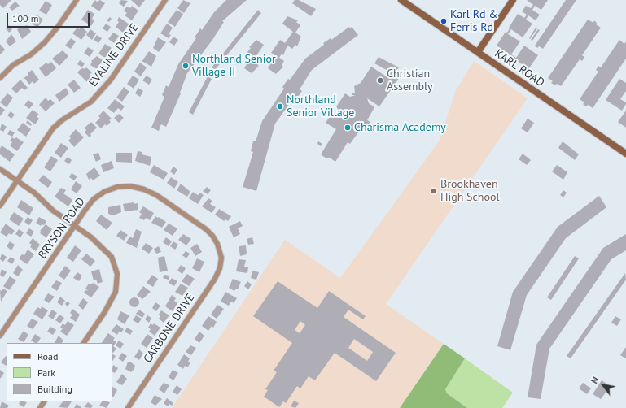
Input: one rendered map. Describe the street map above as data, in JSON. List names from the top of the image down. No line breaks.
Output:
{"streets":{"main road":["KARL ROAD"],"street":["EVALINE DRIVE","BRYSON ROAD","CARBONE DRIVE"]},"crossings":[["BRYSON ROAD","CARBONE DRIVE"]],"places":["Karl Rd & Ferris Rd","Northland Senior Village II","Christian Assembly","Northland Senior Village","Charisma Academy","Brookhaven High School"],"legend":["Road","Park","Building"],"scale_bar":"100 m","north":"top left"}
